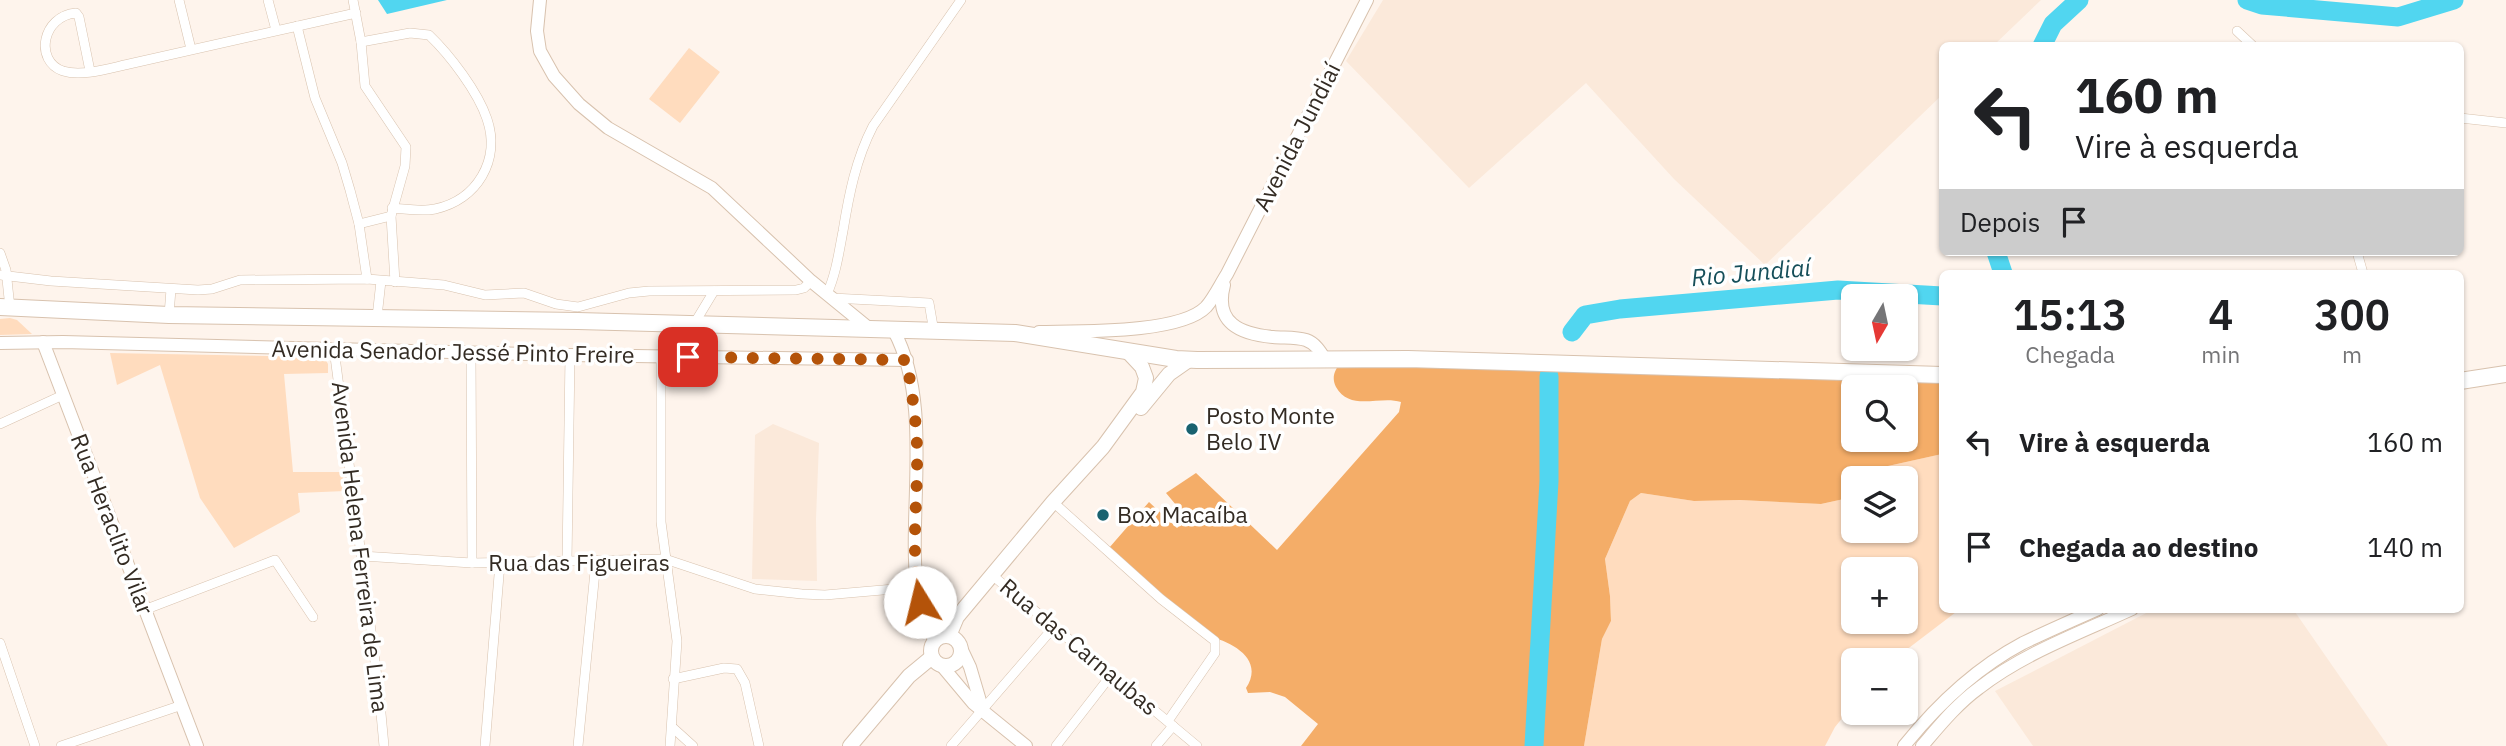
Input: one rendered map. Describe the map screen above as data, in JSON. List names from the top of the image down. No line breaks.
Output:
{"streets":{"street":["Avenida Jundiaí","Avenida Senador Jessé Pinto Freire","Rua Heraclito Vilar","Avenida Helena Ferreira de Lima","Rua das Figueiras","Rua das Carnaubas"]},"crossings":[["Avenida Senador Jessé Pinto Freire","Rua Heraclito Vilar"],["Avenida Senador Jessé Pinto Freire","Avenida Helena Ferreira de Lima"],["Avenida Helena Ferreira de Lima","Rua das Figueiras"]],"water":["Rio Jundiaí"],"places":["Posto Monte Belo IV","Box Macaíba"],"north":"bottom","page":{"turn":["160 m","Vire à esquerda"],"then":"Depois","eta":["15:13","Chegada","4","min","300","m"],"map_buttons":["+","−"],"list":[{"name":"Vire à esquerda","value":"160 m"},{"name":"Chegada ao destino","value":"140 m"}]}}
